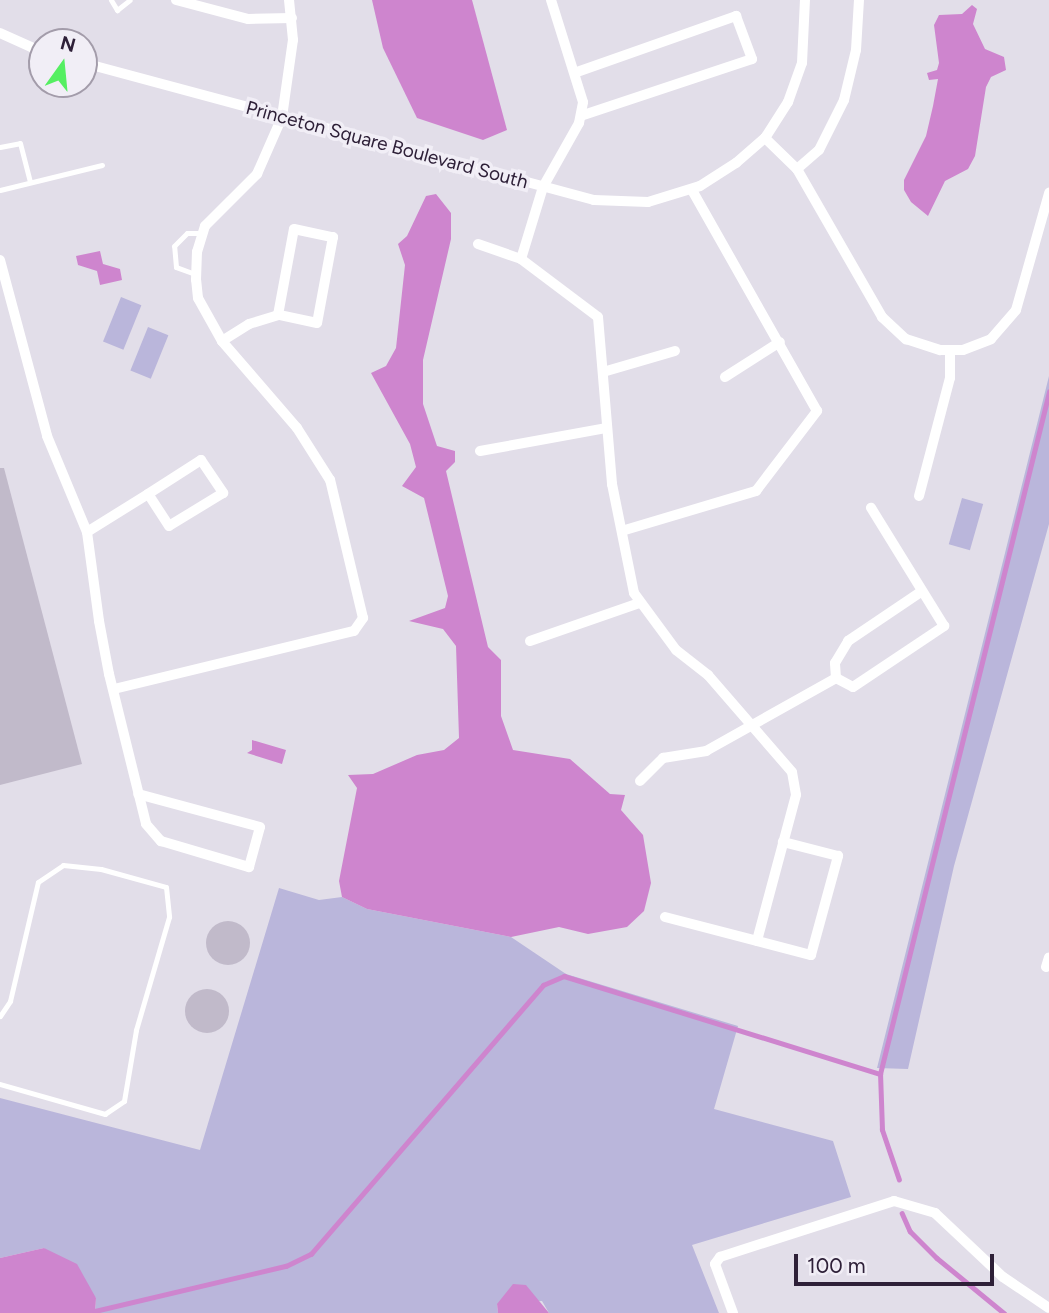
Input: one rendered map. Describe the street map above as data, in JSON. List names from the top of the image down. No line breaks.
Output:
{"streets":{"street":["Princeton Square Boulevard South"]},"scale_bar":"100 m","north":"top"}
